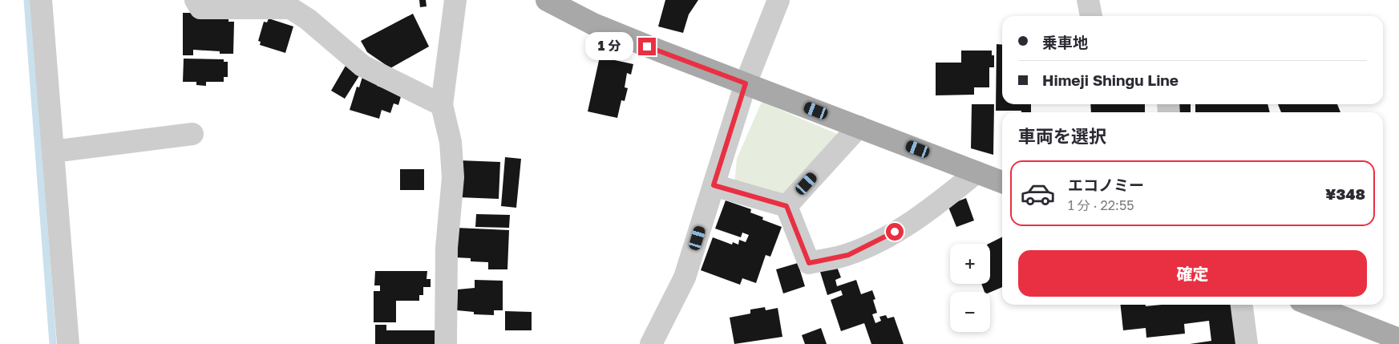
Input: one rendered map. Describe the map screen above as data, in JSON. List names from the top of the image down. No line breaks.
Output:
{"page":{"banner":["乗車地","Himeji Shingu Line"],"bubble":"1 分","heading":"車両を選択","list":[{"name":"エコノミー","note":"1 分 · 22:55","value":"¥348"}],"buttons":"確定","map_buttons":["+","−"]}}
